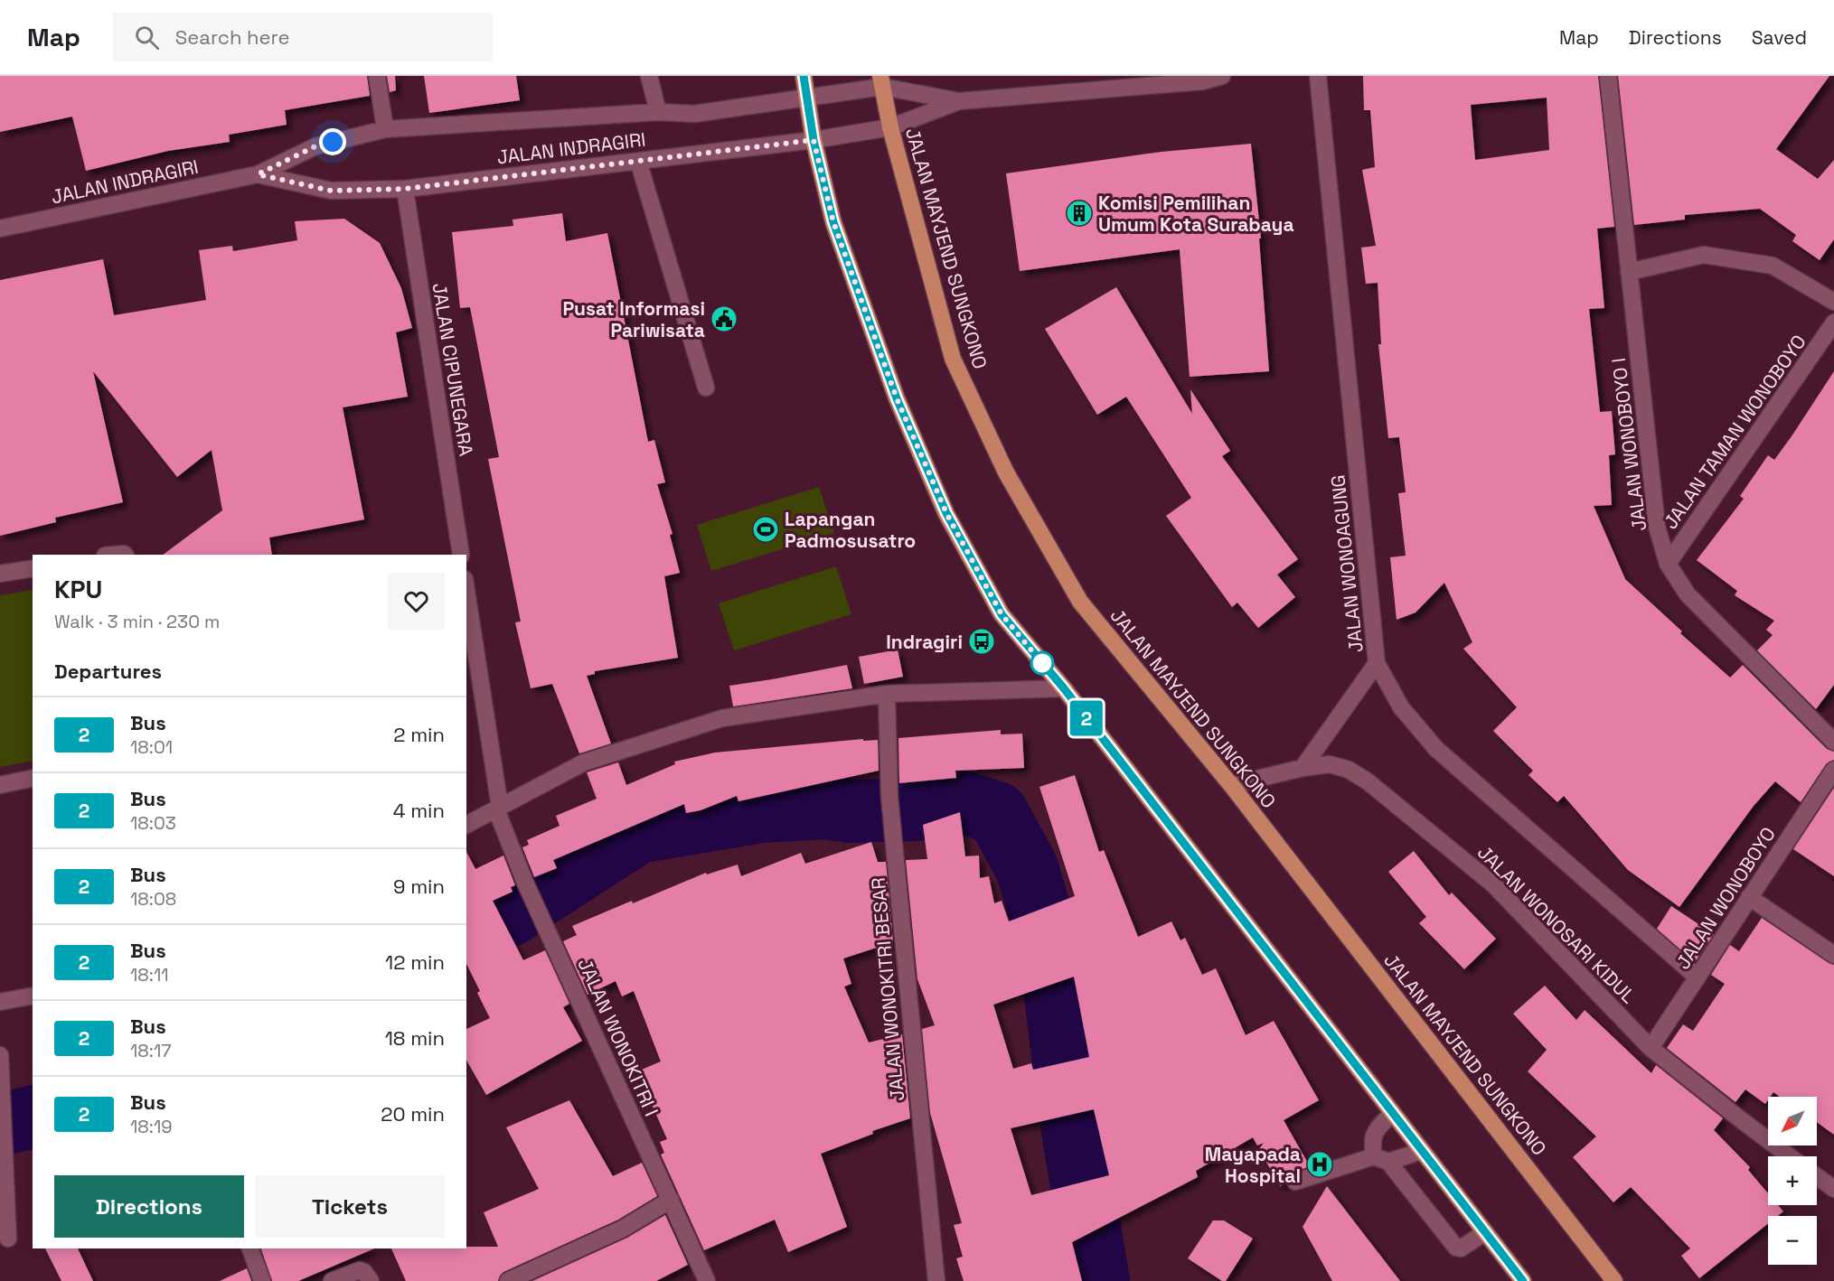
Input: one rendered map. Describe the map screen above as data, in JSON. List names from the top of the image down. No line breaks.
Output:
{"streets":{"main road":["JALAN MAYJEND SUNGKONO"],"street":["JALAN INDRAGIRI","JALAN CIPUNEGARA","JALAN TAMAN WONOBOYO","JALAN WONOBOYO I","JALAN WONOAGUNG","JALAN WONOBOYO","JALAN WONOSARI KIDUL","JALAN WONOKITRI BESAR","JALAN WONOKITRI I"]},"crossings":[["JALAN INDRAGIRI","JALAN MAYJEND SUNGKONO"],["JALAN INDRAGIRI","JALAN CIPUNEGARA"],["JALAN MAYJEND SUNGKONO","JALAN WONOSARI KIDUL"],["JALAN TAMAN WONOBOYO","JALAN WONOBOYO I"],["JALAN WONOAGUNG","JALAN WONOBOYO"],["JALAN WONOBOYO","JALAN WONOSARI KIDUL"]],"places":{"building":["Komisi Pemilihan Umum Kota Surabaya"],"public building":["Pusat Informasi Pariwisata"],"sports":["Lapangan Padmosusatro"],"bus stop":["Indragiri"],"hospital":["Mayapada Hospital"]},"lines":["bus line 2"],"north":"bottom left","page":{"header":"Map","search":"Search here","nav":["Map","Directions","Saved"],"on_map":"2","heading":[["KPU","Walk · 3 min · 230 m"],"Departures"],"list":[{"mark":"2","name":"Bus","note":"18:01","value":"2 min"},{"mark":"2","name":"Bus","note":"18:03","value":"4 min"},{"mark":"2","name":"Bus","note":"18:08","value":"9 min"},{"mark":"2","name":"Bus","note":"18:11","value":"12 min"},{"mark":"2","name":"Bus","note":"18:17","value":"18 min"},{"mark":"2","name":"Bus","note":"18:19","value":"20 min"}],"map_buttons":["+","−"],"buttons":["Directions","Tickets"]}}
